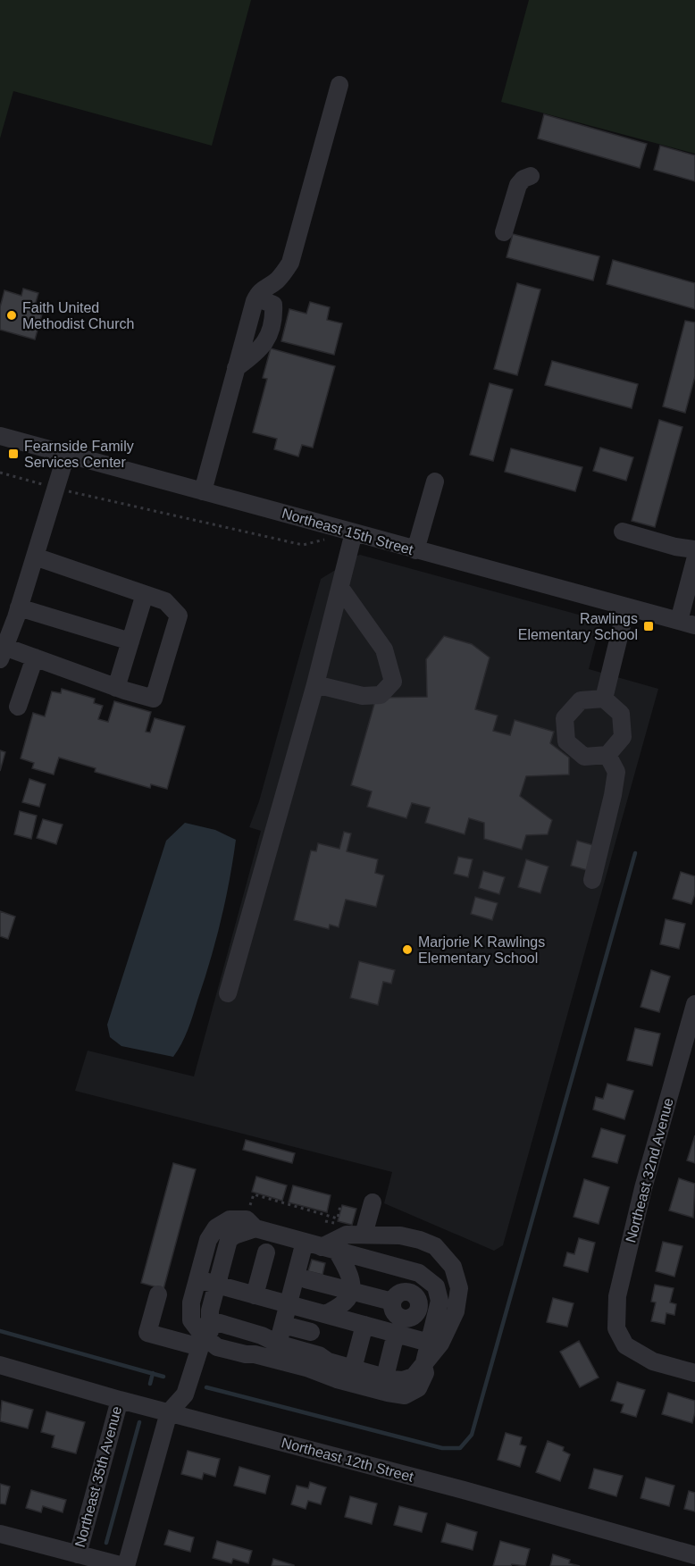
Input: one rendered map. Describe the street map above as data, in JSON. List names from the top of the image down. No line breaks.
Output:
{"streets":{"street":["Northeast 15th Street","Northeast 32nd Avenue","Northeast 12th Street","Northeast 35th Avenue"]},"crossings":[["Northeast 12th Street","Northeast 35th Avenue"]],"places":{"other":["Faith United Methodist Church","Marjorie K Rawlings Elementary School"],"transit":["Fearnside Family Services Center","Rawlings Elementary School"]}}
